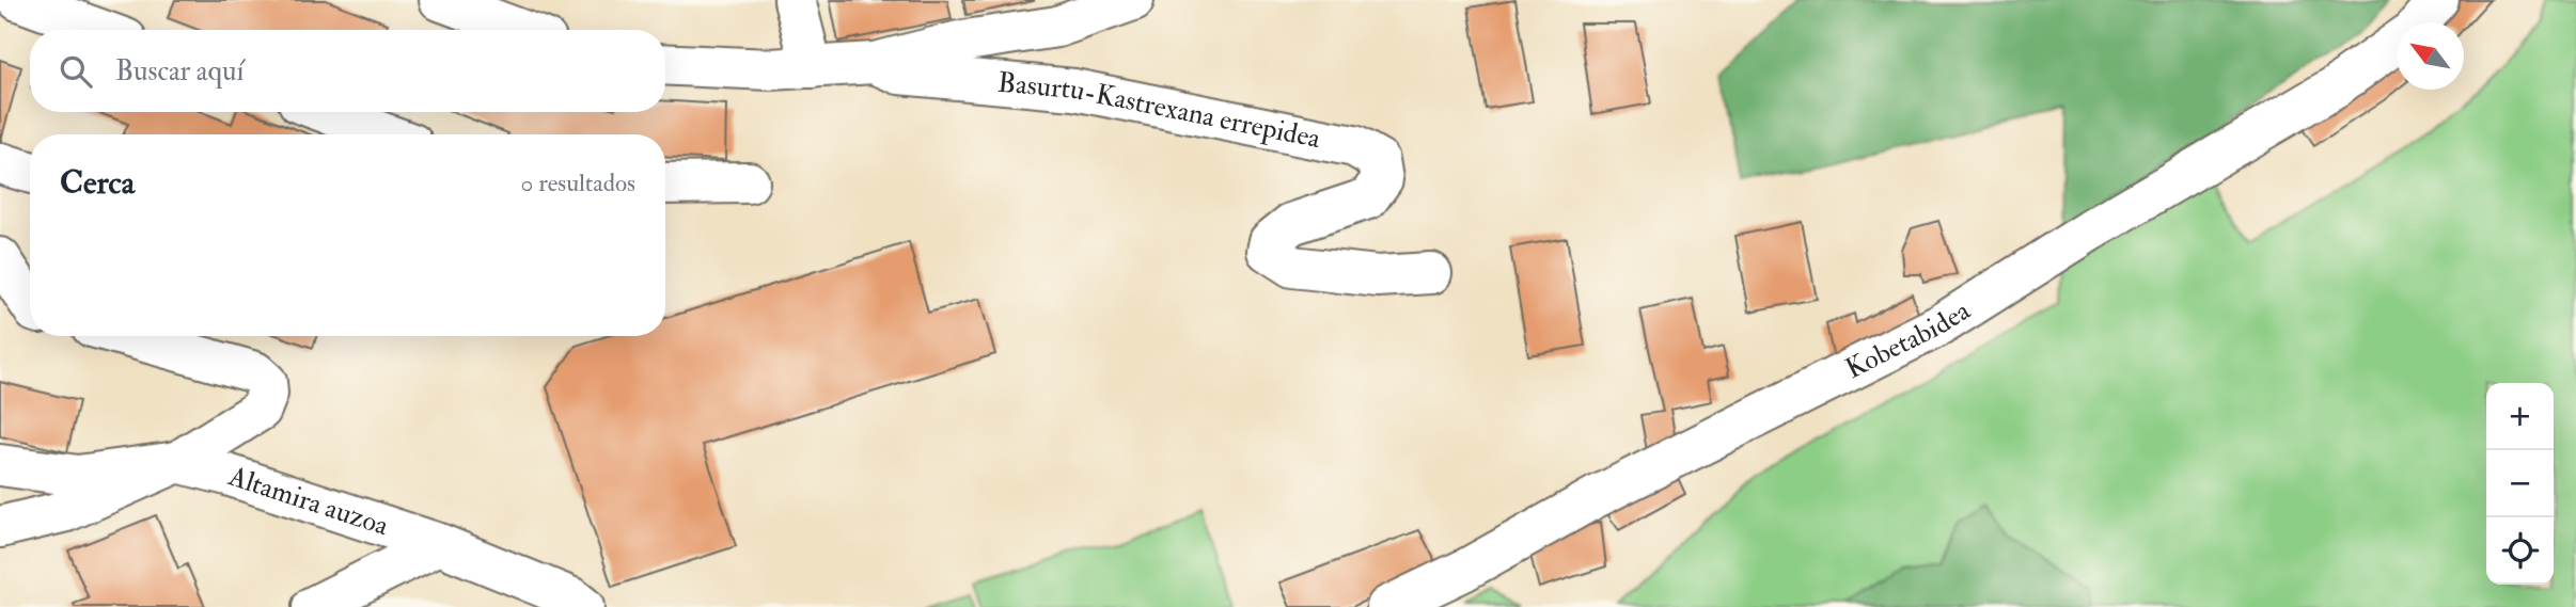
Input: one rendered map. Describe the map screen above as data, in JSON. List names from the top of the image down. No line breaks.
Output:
{"streets":{"street":["Basurtu-Kastrexana errepidea","Kobetabidea","Altamira auzoa"]},"north":"top left","page":{"search":"Buscar aquí","heading":["Cerca","0 resultados"],"map_buttons":["+","−"]}}
